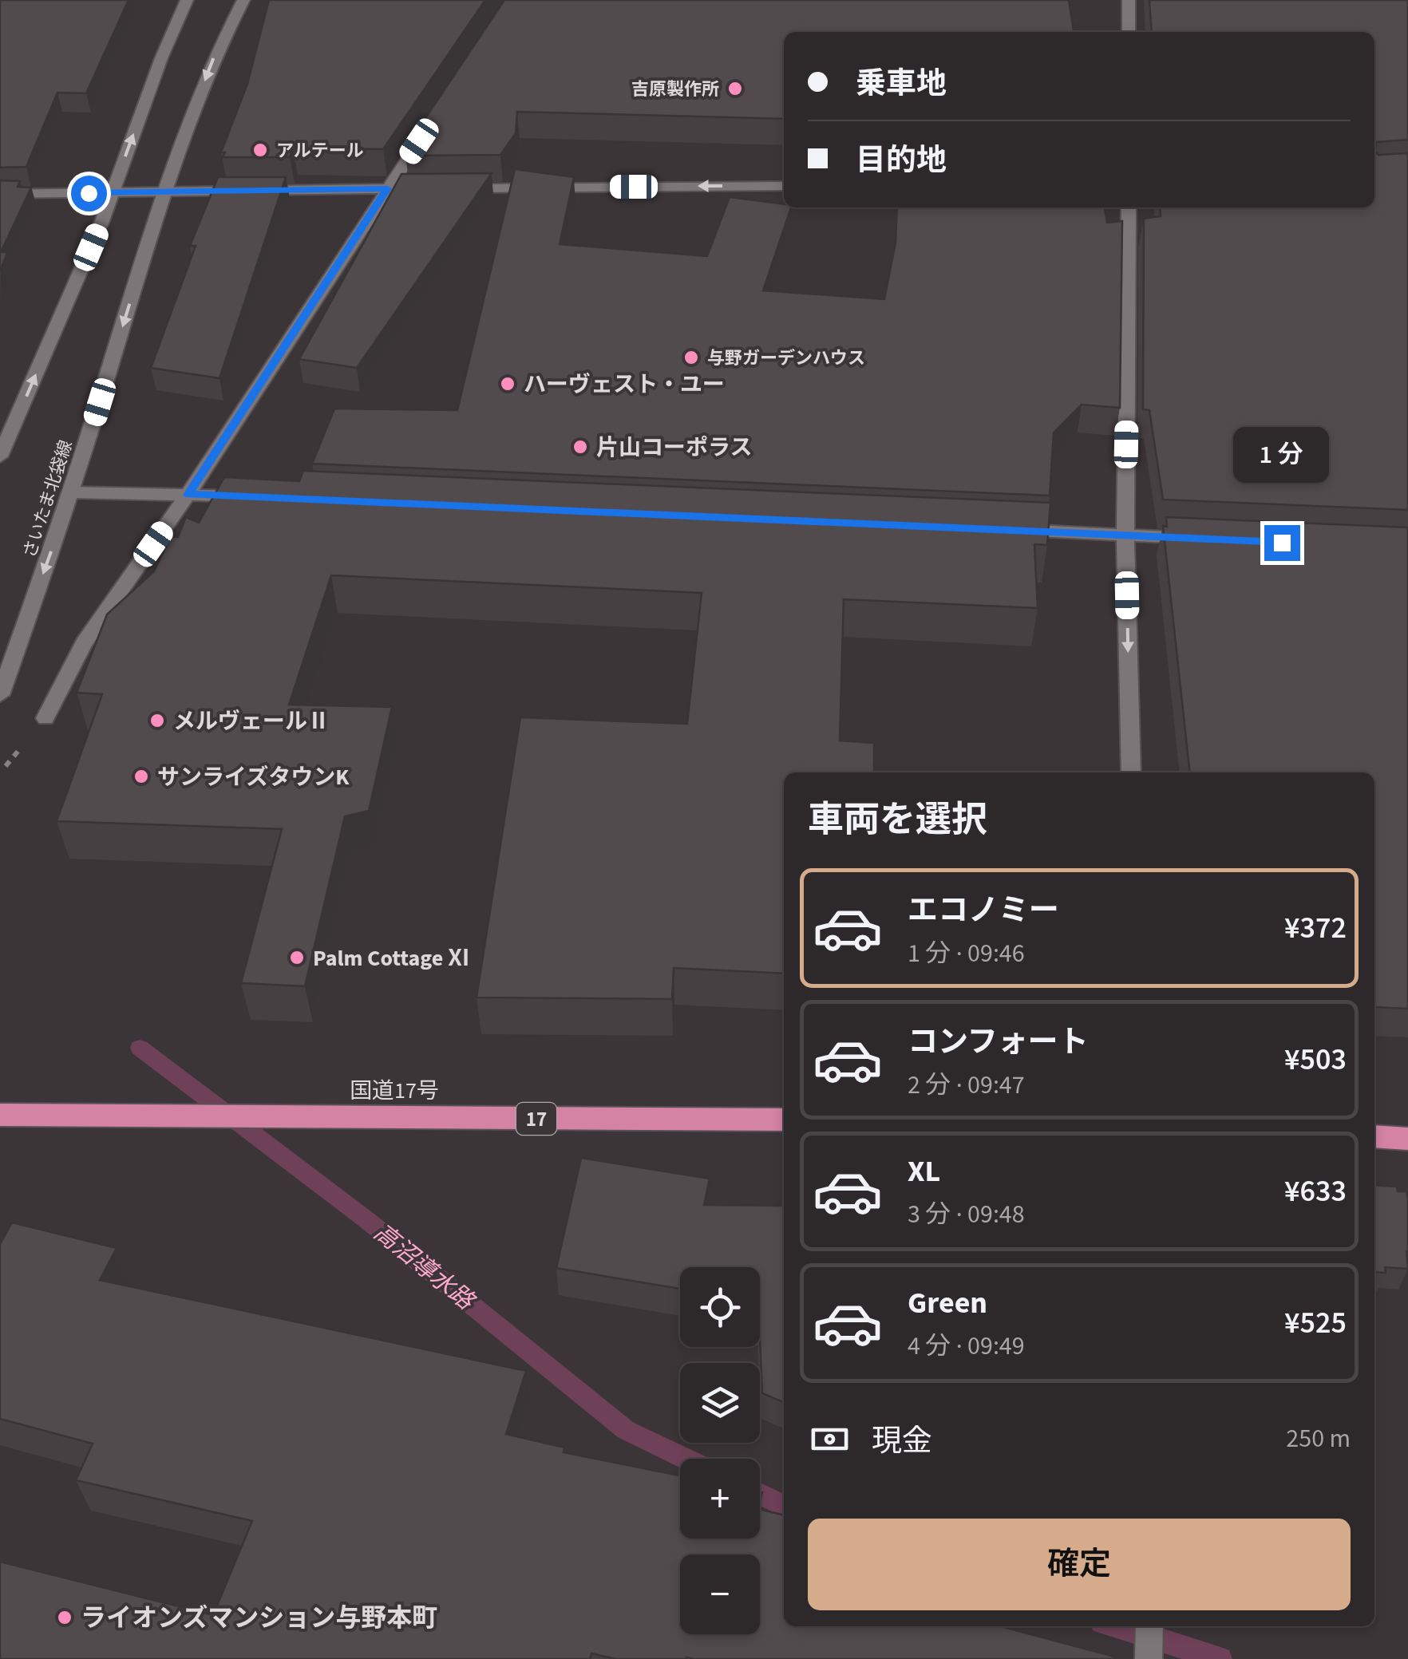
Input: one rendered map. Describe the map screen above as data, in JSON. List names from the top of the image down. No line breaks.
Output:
{"streets":{"highway":["国道17号","17"],"street":["さいたま北袋線"]},"water":["高沼導水路"],"places":["吉原製作所","アルテール","与野ガーデンハウス","ハーヴェスト・ユー","片山コーポラス","メルヴェールⅡ","サンライズタウンK","Palm Cottage Ⅺ","ライオンズマンション与野本町"],"page":{"banner":["乗車地","目的地"],"bubble":"1 分","heading":"車両を選択","list":[{"name":"エコノミー","note":"1 分 · 09:46","value":"¥372"},{"name":"コンフォート","note":"2 分 · 09:47","value":"¥503"},{"name":"XL","note":"3 分 · 09:48","value":"¥633"},{"name":"Green","note":"4 分 · 09:49","value":"¥525"}],"map_buttons":["+","−"],"pay":["現金","250 m"],"buttons":"確定"}}
